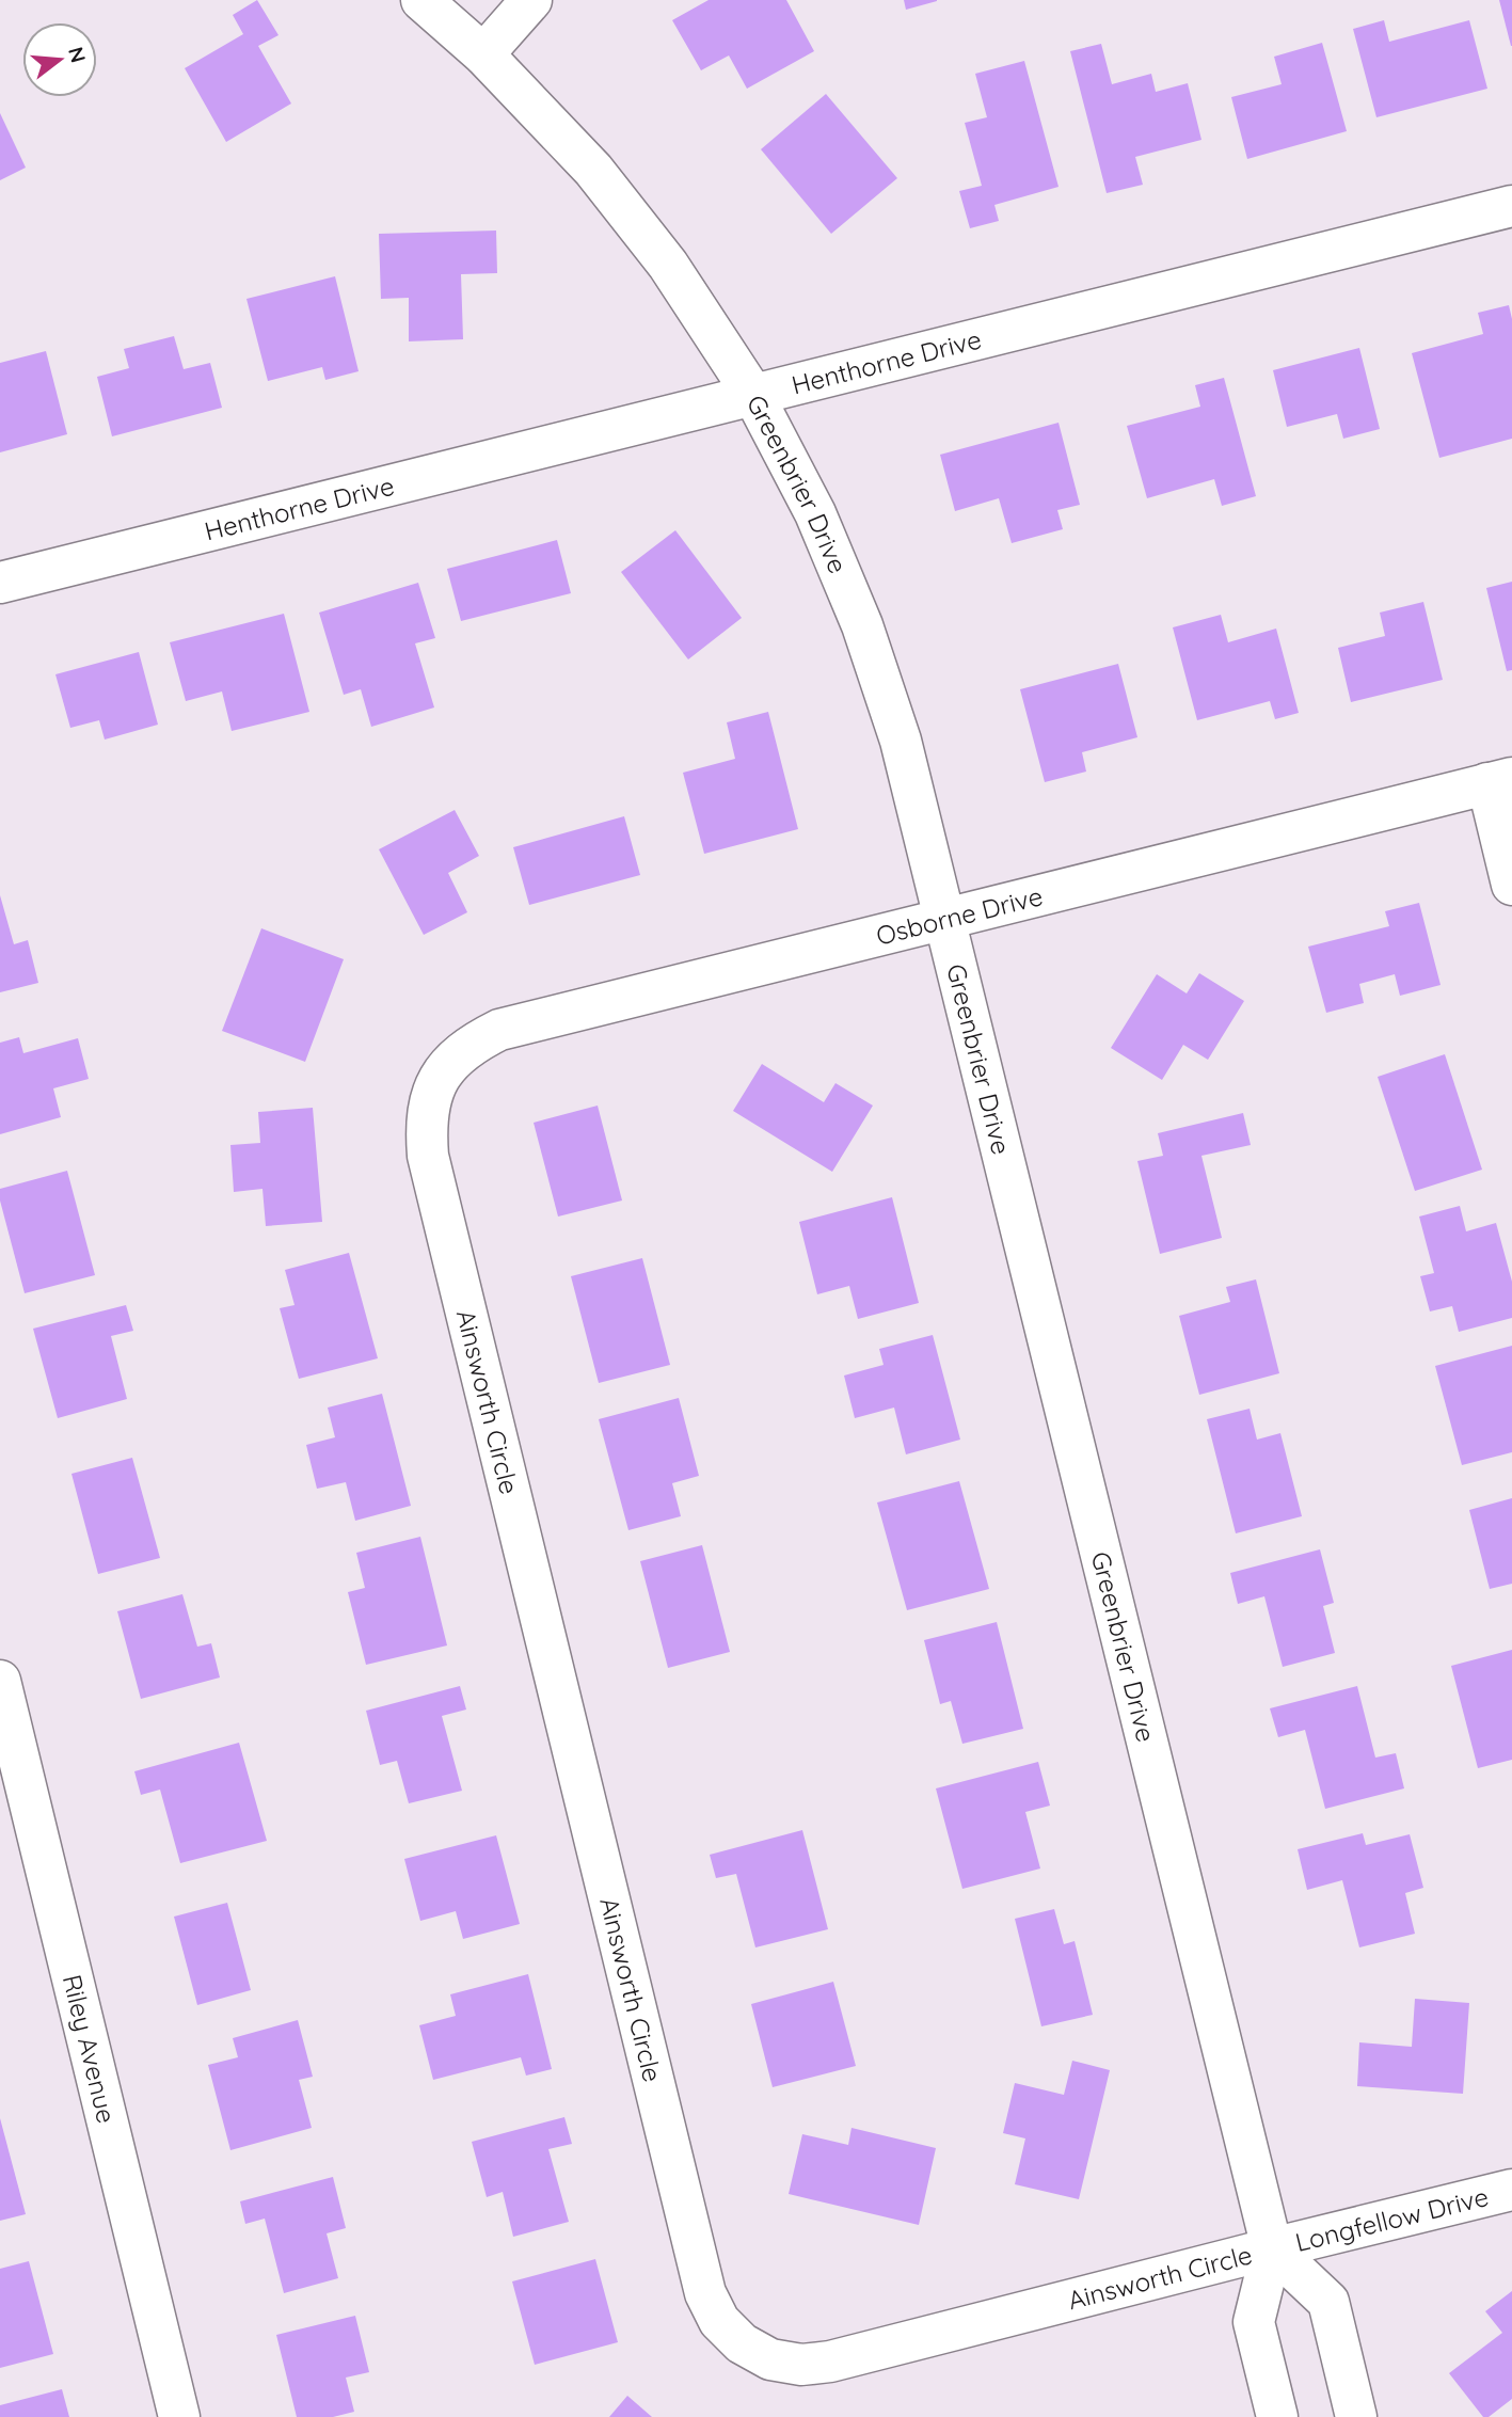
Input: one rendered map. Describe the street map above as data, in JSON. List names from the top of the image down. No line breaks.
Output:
{"streets":{"street":["Henthorne Drive","Greenbrier Drive","Osborne Drive","Ainsworth Circle","Riley Avenue","Longfellow Drive"]},"crossings":[["Henthorne Drive","Greenbrier Drive"],["Greenbrier Drive","Osborne Drive"],["Greenbrier Drive","Ainsworth Circle"],["Greenbrier Drive","Longfellow Drive"],["Osborne Drive","Ainsworth Circle"],["Ainsworth Circle","Longfellow Drive"]],"north":"right"}
